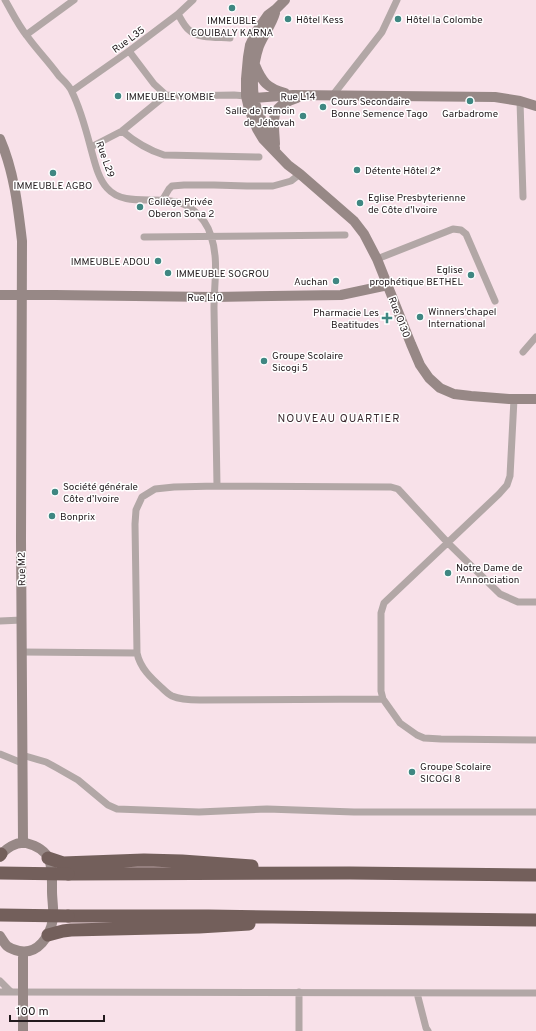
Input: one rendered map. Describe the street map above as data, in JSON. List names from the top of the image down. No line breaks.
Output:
{"streets":{"street":["Rue L35","Rue L14","Rue L29","Rue L10","Rue O130","Rue M2"]},"crossings":[["Rue L35","Rue L29"],["Rue L14","Rue O130"],["Rue L29","Rue L10"],["Rue L10","Rue O130"],["Rue L10","Rue M2"]],"districts":["NOUVEAU QUARTIER"],"places":{"other":["IMMEUBLE COUIBALY KARNA","Hôtel Kess","Hôtel la Colombe","IMMEUBLE YOMBIE","Garbadrome","Cours Secondaire Bonne Semence Tago","Salle de Témoin de Jéhovah","Détente Hôtel 2*","IMMEUBLE AGBO","Eglise Presbyterienne de Côte d'Ivoire","Collège Privée Oberon Sona 2","IMMEUBLE ADOU","IMMEUBLE SOGROU","Eglise prophétique BETHEL","Auchan","Winners'chapel International","Groupe Scolaire Sicogi 5","Société générale Côte d’Ivoire","Bonprix","Notre Dame de l’Annonciation","Groupe Scolaire SICOGI 8"],"health":["Pharmacie Les Beatitudes"]},"scale_bar":"100 m"}
